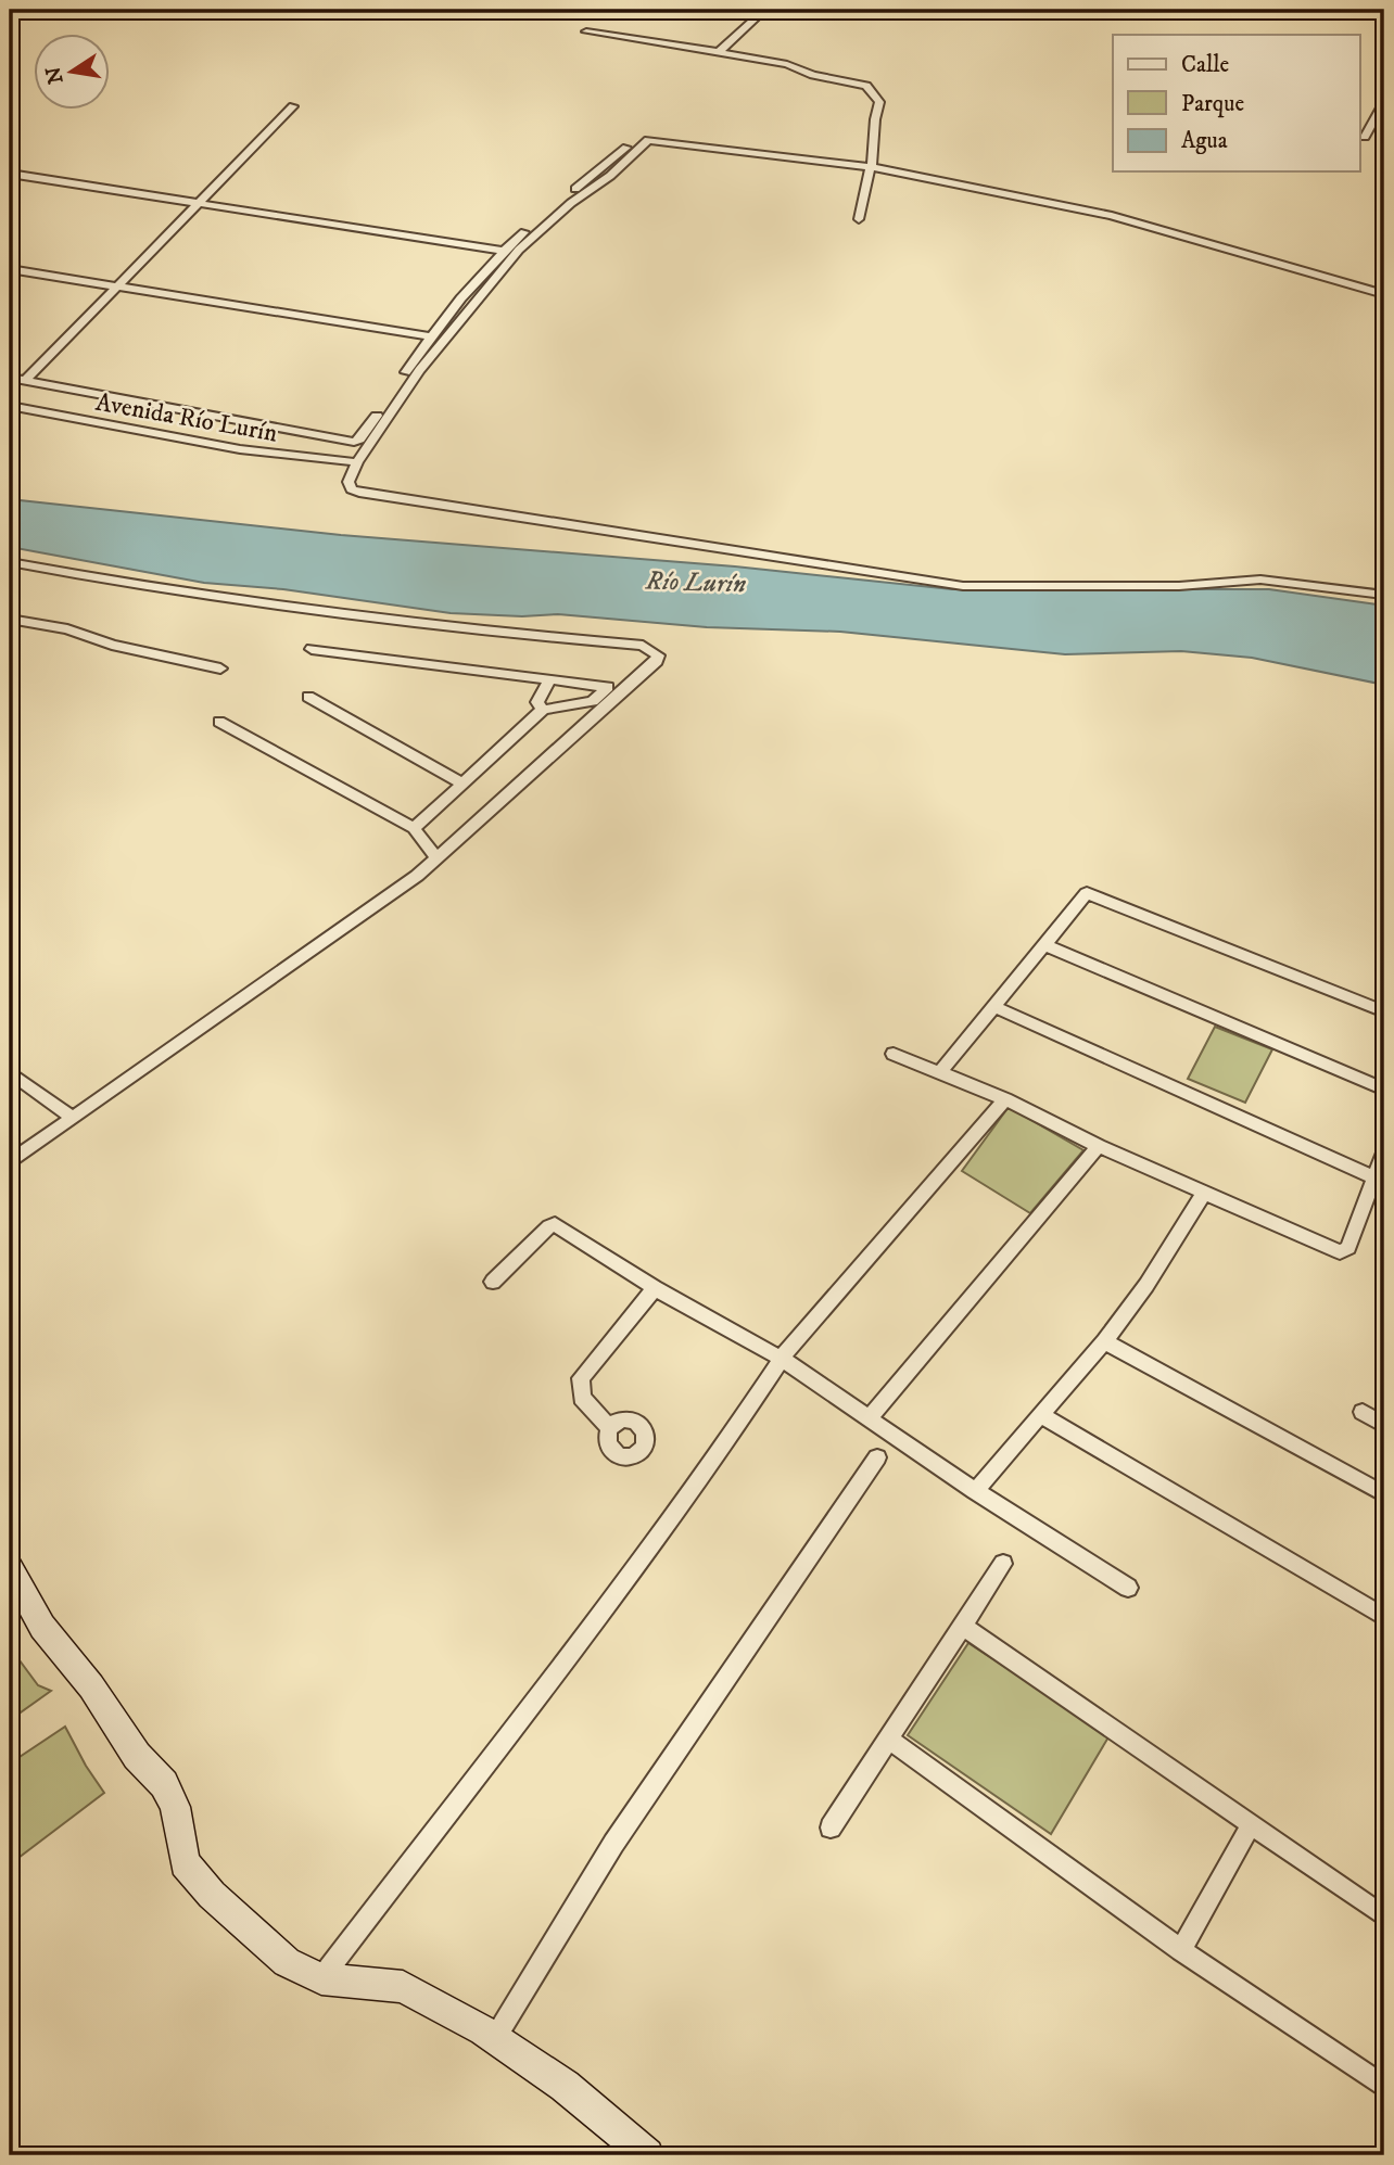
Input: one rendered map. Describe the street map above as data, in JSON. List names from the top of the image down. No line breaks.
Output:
{"streets":{"street":["Avenida Río Lurín"]},"water":["Río Lurín"],"legend":["Calle","Parque","Agua"],"north":"left"}
